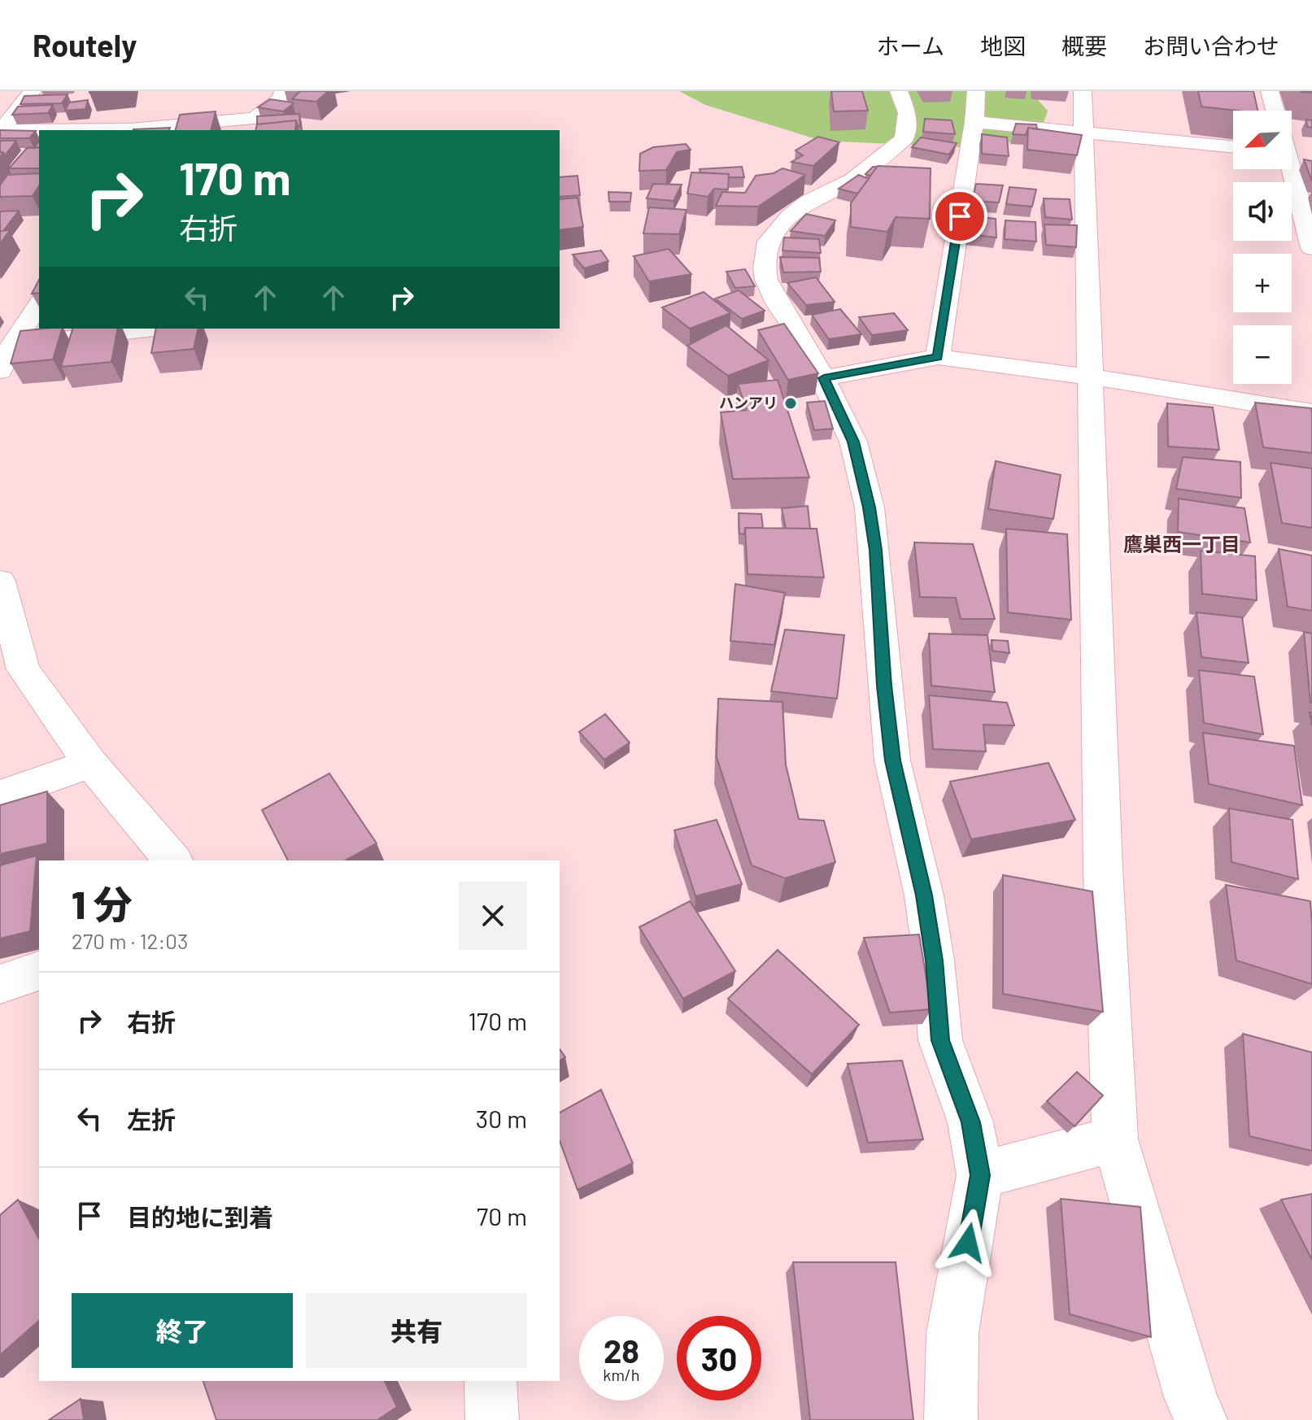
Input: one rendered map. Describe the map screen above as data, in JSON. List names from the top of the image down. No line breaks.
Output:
{"districts":["鷹巣西一丁目"],"places":["ハンアリ"],"north":"bottom left","page":{"header":"Routely","nav":["ホーム","地図","概要","お問い合わせ"],"map_buttons":["+","−"],"turn":["170 m","右折"],"heading":["1 分","270 m · 12:03"],"list":[{"name":"右折","value":"170 m"},{"name":"左折","value":"30 m"},{"name":"目的地に到着","value":"70 m"}],"buttons":["終了","共有"],"speed":"28 km/h","limit":"30"}}
